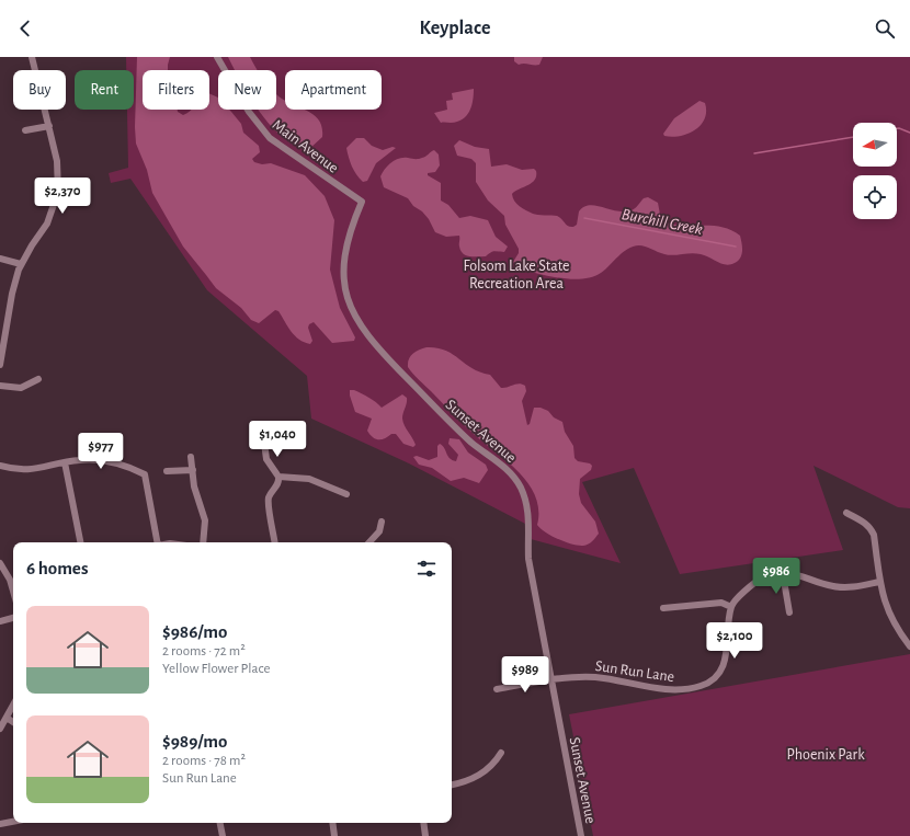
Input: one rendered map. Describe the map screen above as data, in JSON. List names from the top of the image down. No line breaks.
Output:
{"streets":{"street":["Main Avenue","Sunset Avenue","Sun Run Lane"]},"crossings":[["Main Avenue","Sunset Avenue"],["Sunset Avenue","Sun Run Lane"]],"water":["Burchill Creek"],"parks":["Folsom Lake State Recreation Area","Phoenix Park"],"north":"left","page":{"header":"Keyplace","chip":["Buy","Rent","Filters","New","Apartment"],"price":["$2,370","$1,040","$977","$986","$2,100","$989"],"heading":"6 homes","list":[{"name":"$986/mo","note":"2 rooms · 72 m² · Yellow Flower Place"},{"name":"$989/mo","note":"2 rooms · 78 m² · Sun Run Lane"}]}}
